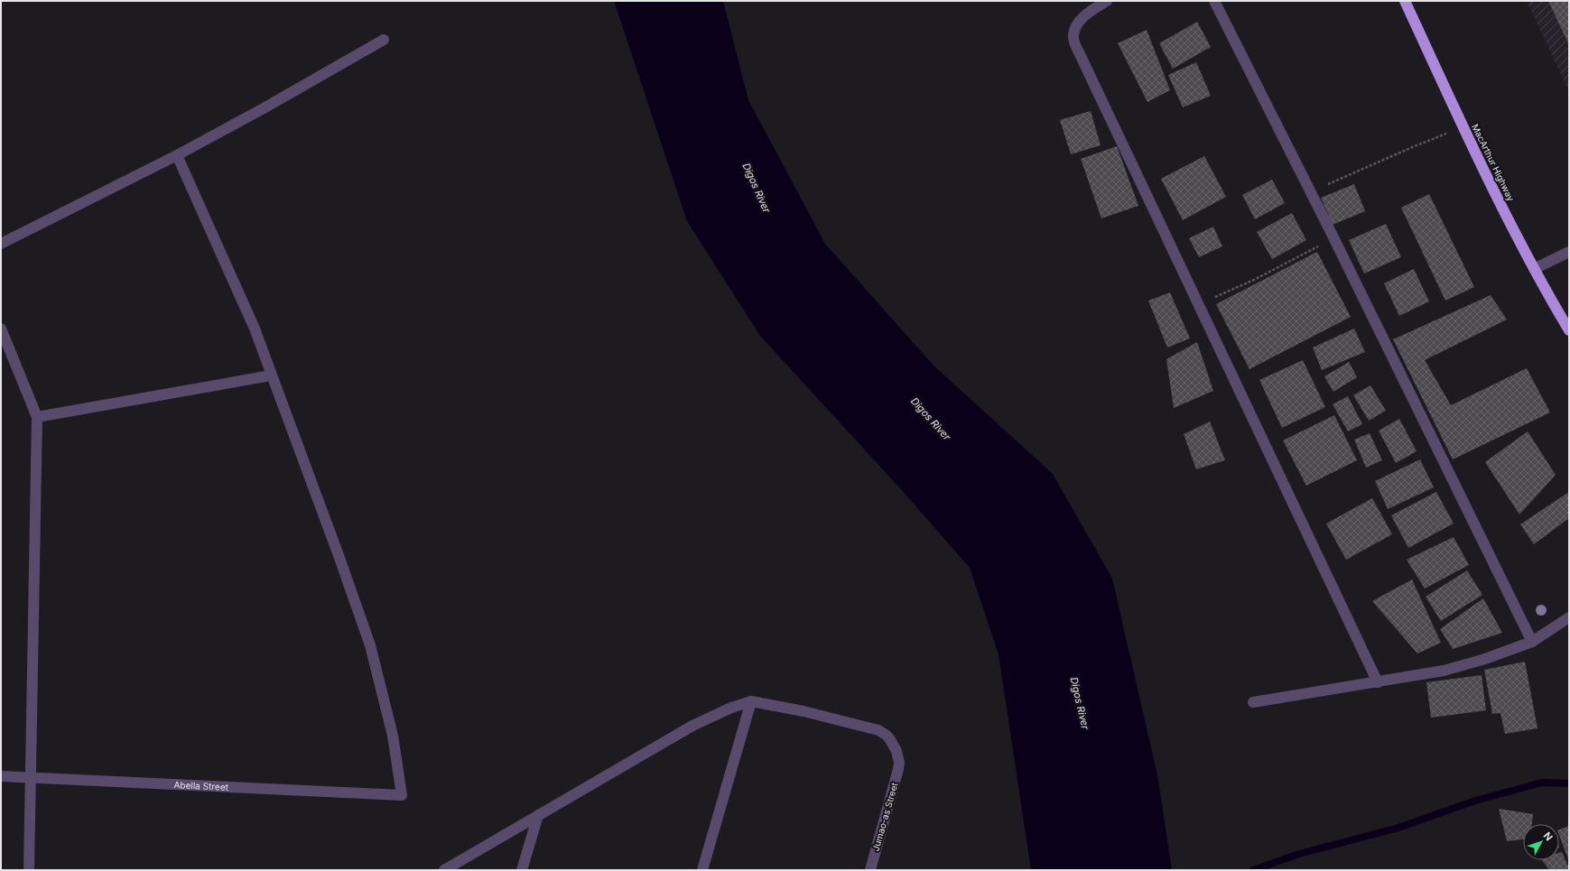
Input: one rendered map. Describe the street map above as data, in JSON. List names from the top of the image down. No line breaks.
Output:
{"streets":{"highway":["MacArthur Highway"],"street":["Abella Street","Jumao-as Street"]},"water":["Digos River"],"north":"top right"}
